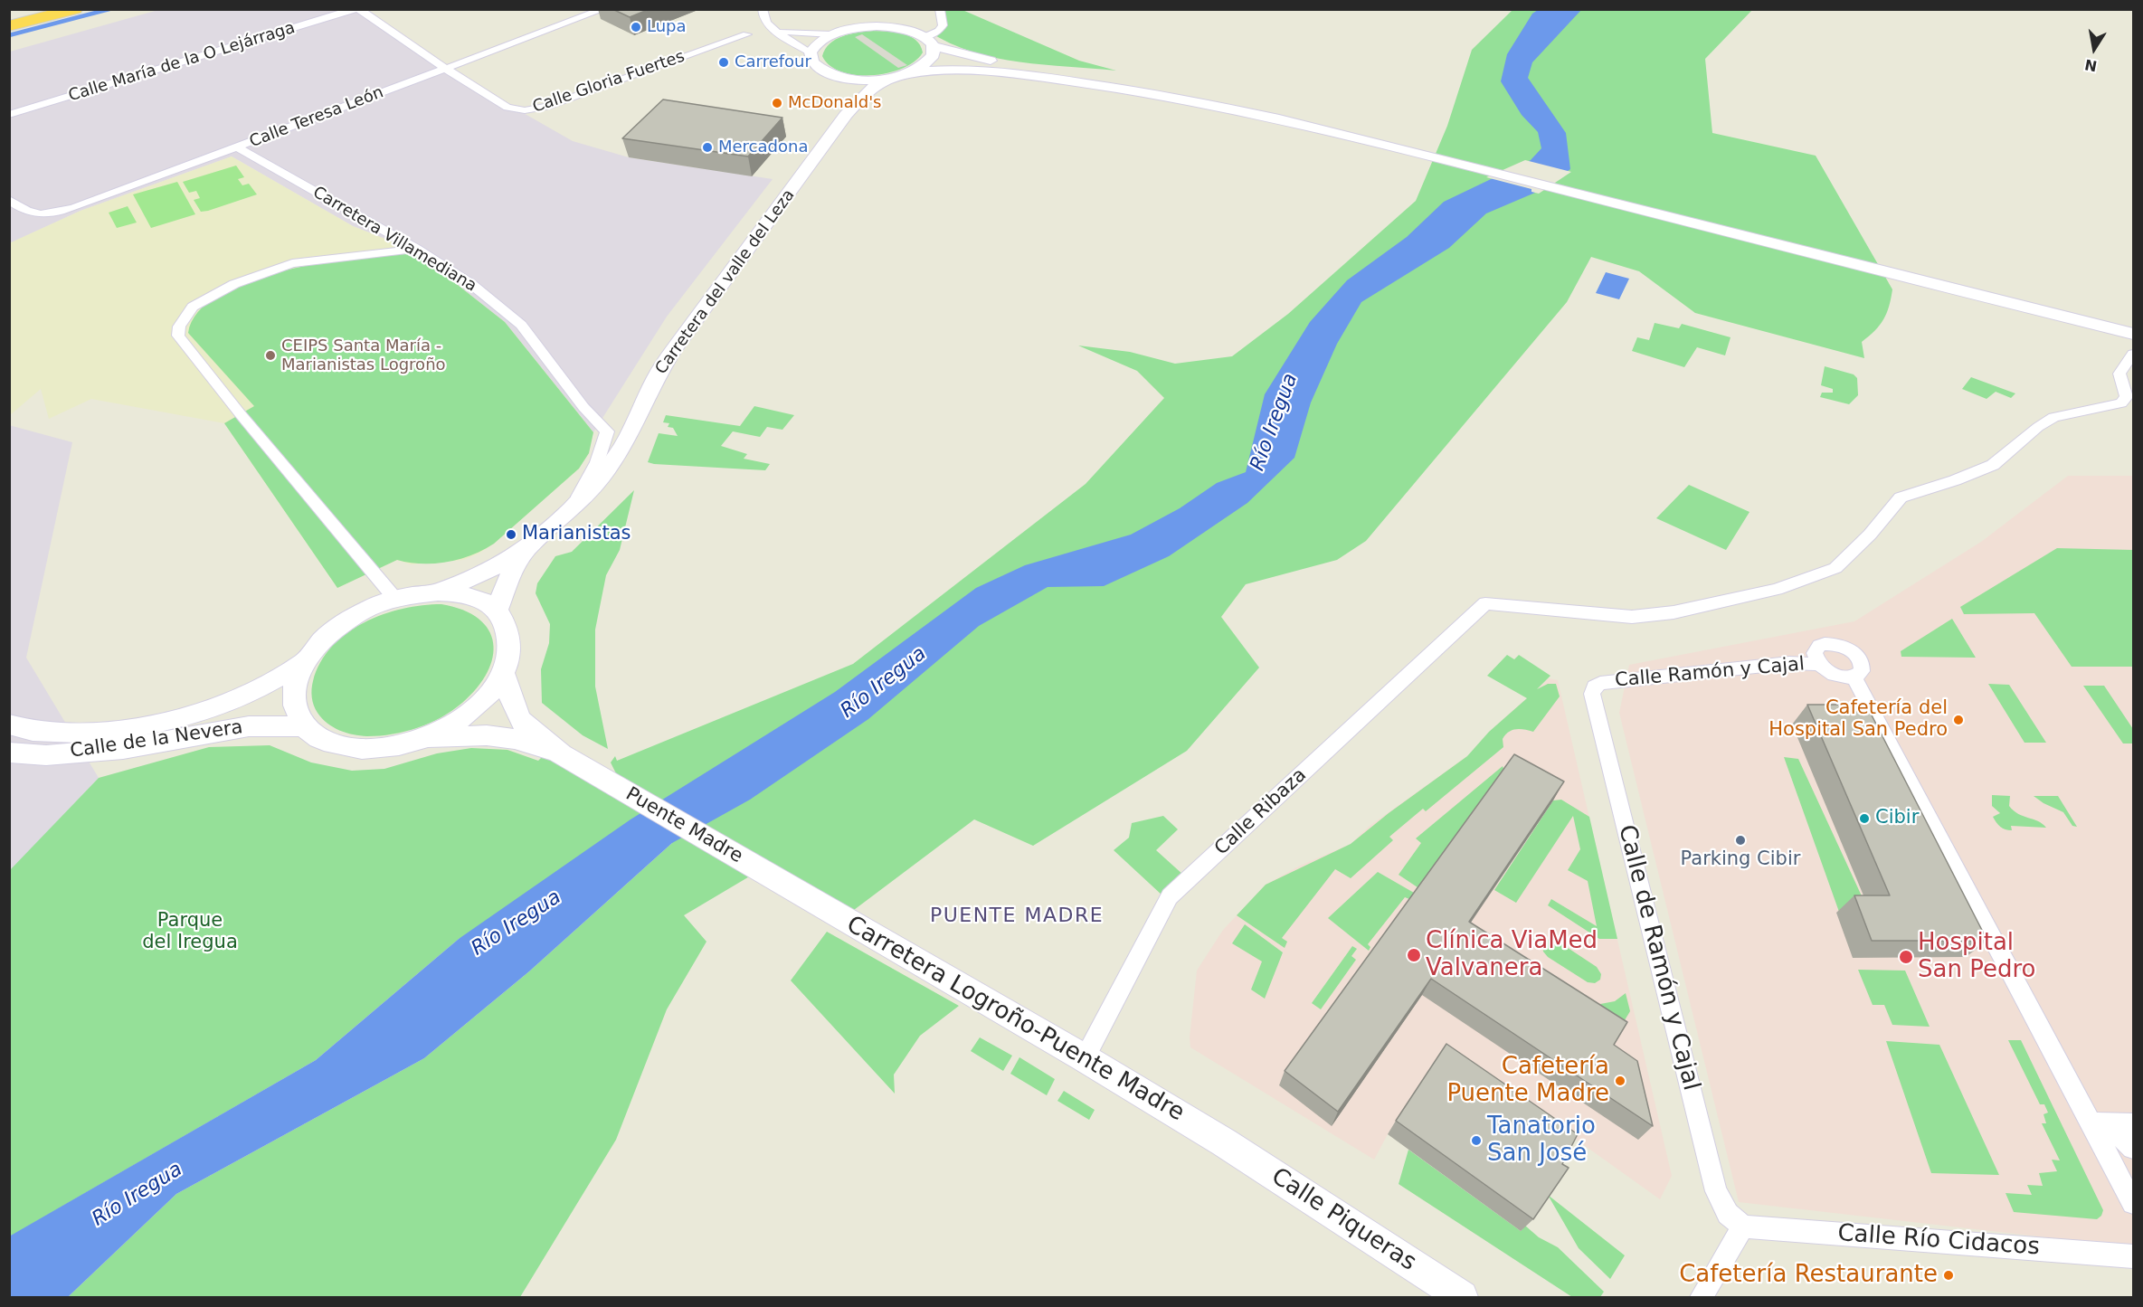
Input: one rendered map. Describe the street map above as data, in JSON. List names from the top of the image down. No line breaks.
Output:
{"streets":{"main road":["Carretera del valle del Leza","Calle de la Nevera","Puente Madre","Carretera Logroño-Puente Madre","Calle Piqueras"],"street":["Calle María de la O Lejárraga","Calle Gloria Fuertes","Calle Teresa León","Carretera Villamediana","Calle Ramón y Cajal","Calle Ribaza","Calle de Ramón y Cajal","Calle Río Cidacos"]},"crossings":[["Calle Gloria Fuertes","Calle Teresa León"],["Calle Teresa León","Carretera Villamediana"],["Carretera Villamediana","Carretera del valle del Leza"],["Carretera del valle del Leza","Calle de la Nevera"],["Calle Ramón y Cajal","Calle de Ramón y Cajal"],["Calle Ribaza","Carretera Logroño-Puente Madre"],["Puente Madre","Carretera Logroño-Puente Madre"],["Calle de Ramón y Cajal","Calle Río Cidacos"],["Carretera Logroño-Puente Madre","Calle Piqueras"]],"districts":["PUENTE MADRE"],"water":["Río Iregua"],"parks":["Parque del Iregua"],"places":["Lupa","Carrefour","McDonald's","Mercadona","CEIPS Santa María - Marianistas Logroño","Marianistas","Cafetería del Hospital San Pedro","Cibir","Parking Cibir","Clínica ViaMed Valvanera","Hospital San Pedro","Cafetería Puente Madre","Tanatorio San José","Cafetería Restaurante"],"north":"bottom"}
